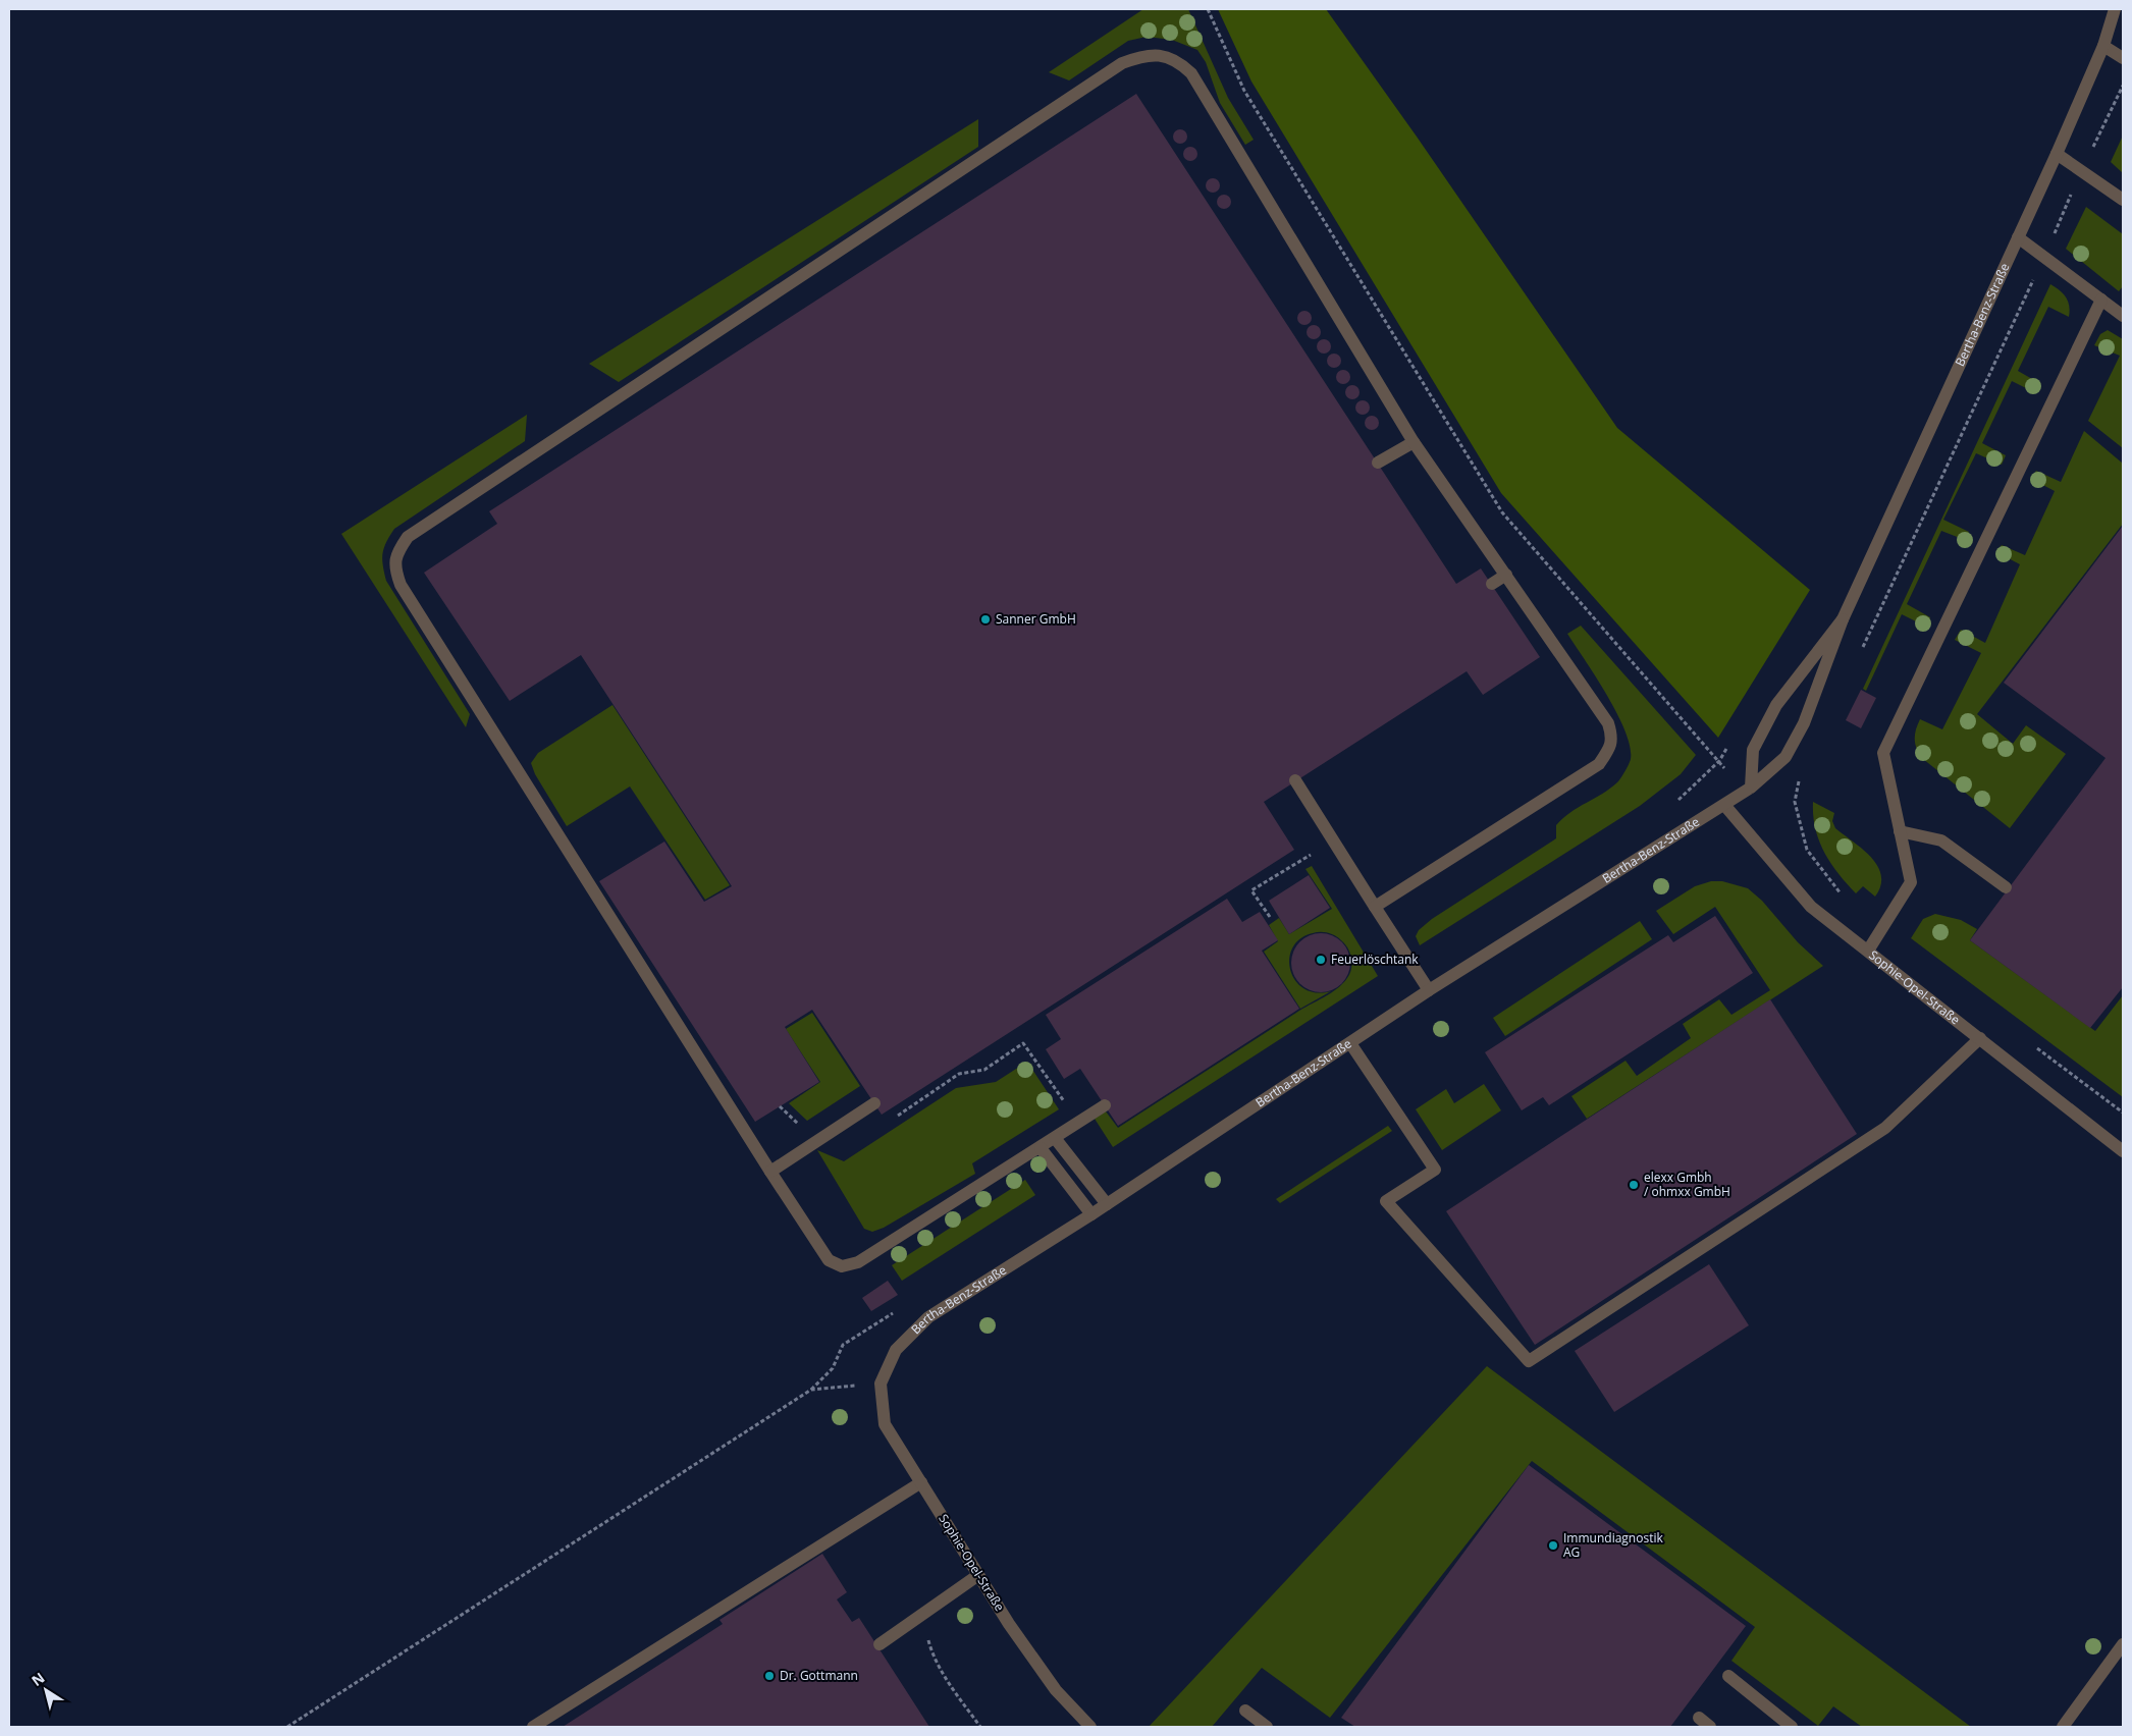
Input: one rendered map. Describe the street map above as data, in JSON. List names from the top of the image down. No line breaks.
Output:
{"streets":{"street":["Bertha-Benz-Straße","Sophie-Opel-Straße"]},"crossings":[["Bertha-Benz-Straße","Sophie-Opel-Straße"]],"places":["Sanner GmbH","Feuerlöschtank","elexx Gmbh / ohmxx GmbH","Immundiagnostik AG","Dr. Gottmann"],"north":"top left"}
